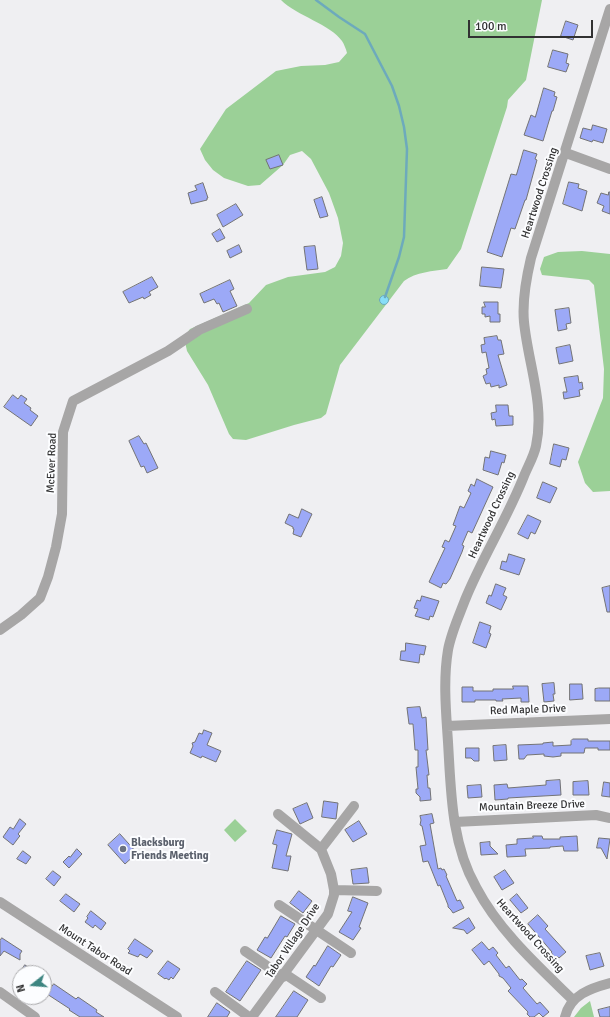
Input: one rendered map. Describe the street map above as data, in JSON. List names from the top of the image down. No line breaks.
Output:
{"streets":{"street":["Heartwood Crossing","McEver Road","Red Maple Drive","Mountain Breeze Drive","Tabor Village Drive","Mount Tabor Road"]},"crossings":[["Heartwood Crossing","Red Maple Drive"],["Heartwood Crossing","Mountain Breeze Drive"]],"places":["Blacksburg Friends Meeting"],"scale_bar":"100 m","north":"left"}
